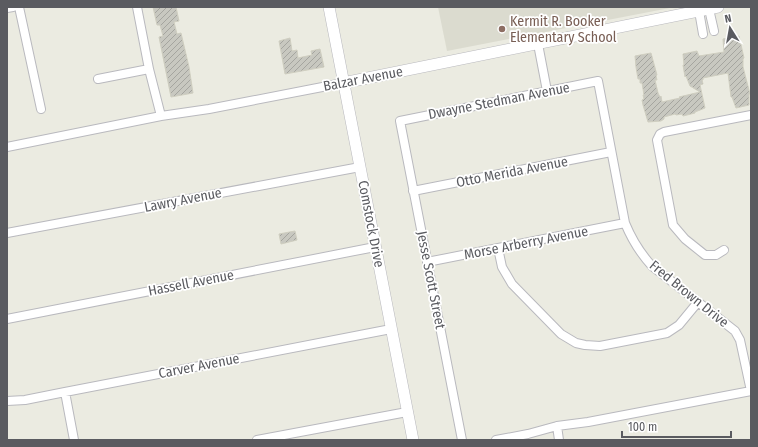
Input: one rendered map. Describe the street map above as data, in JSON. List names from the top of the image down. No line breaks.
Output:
{"streets":{"street":["Balzar Avenue","Dwayne Stedman Avenue","Otto Merida Avenue","Lawry Avenue","Comstock Drive","Morse Arberry Avenue","Jesse Scott Street","Hassell Avenue","Fred Brown Drive","Carver Avenue"]},"crossings":[["Balzar Avenue","Comstock Drive"],["Dwayne Stedman Avenue","Jesse Scott Street"],["Dwayne Stedman Avenue","Fred Brown Drive"],["Otto Merida Avenue","Jesse Scott Street"],["Otto Merida Avenue","Fred Brown Drive"],["Lawry Avenue","Comstock Drive"],["Comstock Drive","Hassell Avenue"],["Comstock Drive","Carver Avenue"],["Morse Arberry Avenue","Jesse Scott Street"],["Morse Arberry Avenue","Fred Brown Drive"]],"places":["Kermit R. Booker Elementary School"],"scale_bar":"100 m","north":"top"}
